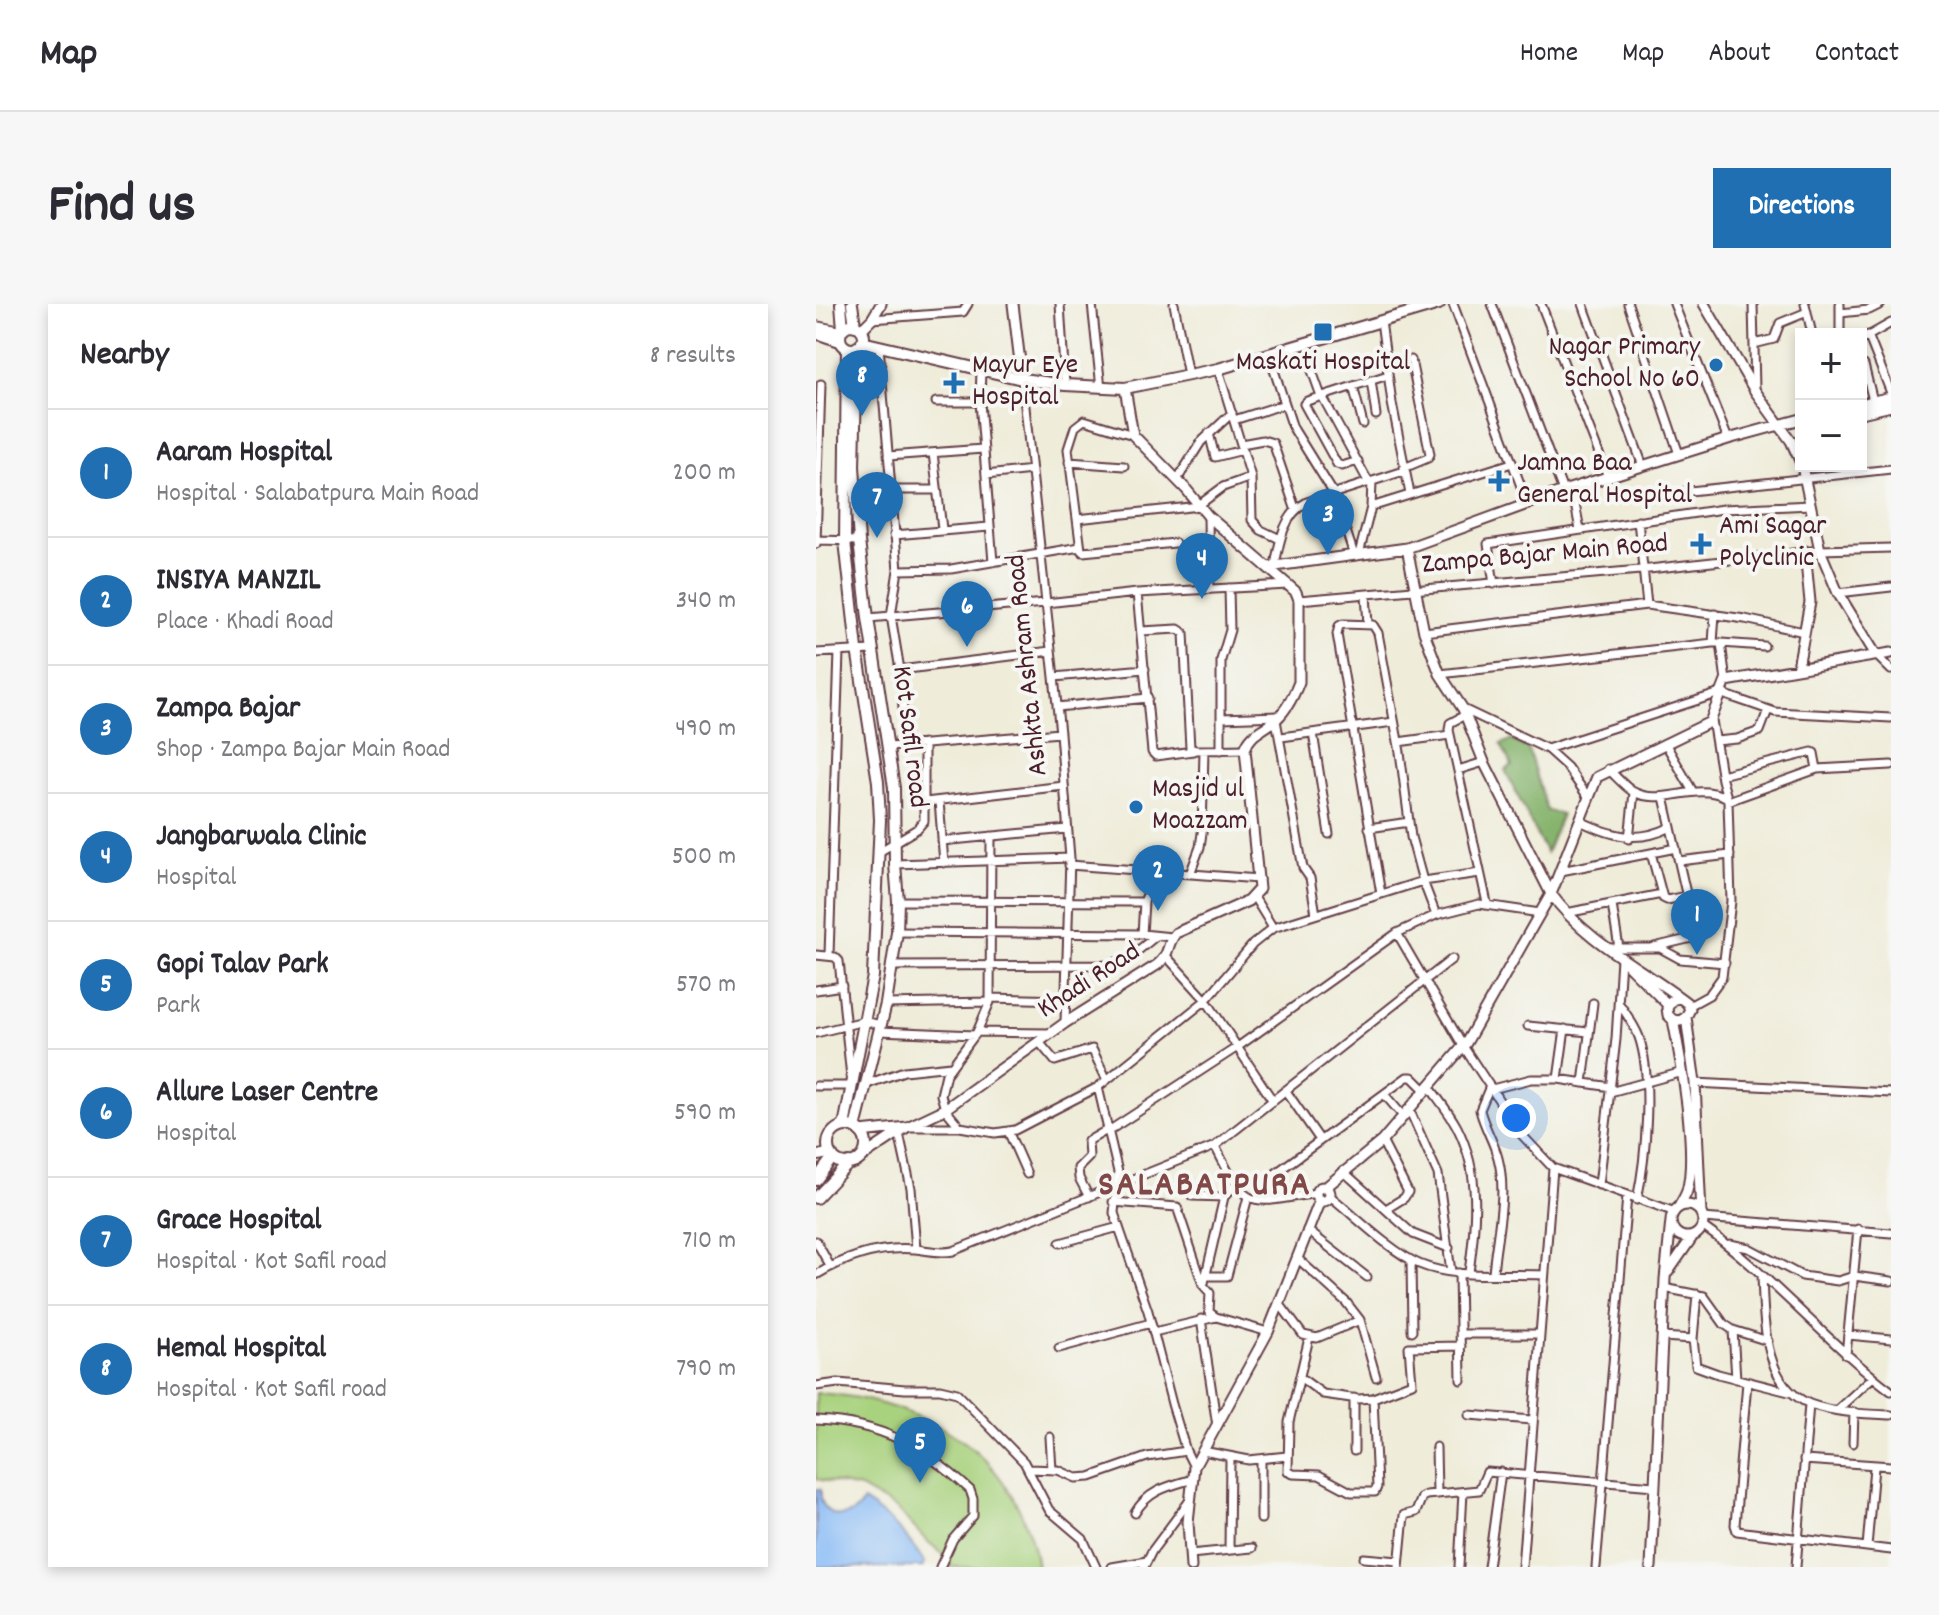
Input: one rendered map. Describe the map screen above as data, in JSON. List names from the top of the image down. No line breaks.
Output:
{"streets":{"main road":["Kot Safil road"],"street":["Zampa Bajar Main Road","Ashkta Ashram Road","Khadi Road"]},"crossings":[["Ashkta Ashram Road","Khadi Road"],["Kot Safil road","Khadi Road"]],"districts":["SALABATPURA"],"places":{"transit":["Maskati Hospital"],"other":["Nagar Primary School No 60","Masjid ul Moazzam"],"health":["Mayur Eye Hospital","Jamna Baa General Hospital","Ami Sagar Polyclinic"]},"page":{"header":"Map","nav":["Home","Map","About","Contact"],"title":"Find us","buttons":"Directions","heading":["Nearby","8 results"],"map_buttons":["+","−"],"pins":["8","7","3","4","6","2","1","5"],"list":[{"mark":"1","name":"Aaram Hospital","note":"Hospital · Salabatpura Main Road","value":"200 m"},{"mark":"2","name":"INSIYA MANZIL","note":"Place · Khadi Road","value":"340 m"},{"mark":"3","name":"Zampa Bajar","note":"Shop · Zampa Bajar Main Road","value":"490 m"},{"mark":"4","name":"Jangbarwala Clinic","note":"Hospital","value":"500 m"},{"mark":"5","name":"Gopi Talav Park","note":"Park","value":"570 m"},{"mark":"6","name":"Allure Laser Centre","note":"Hospital","value":"590 m"},{"mark":"7","name":"Grace Hospital","note":"Hospital · Kot Safil road","value":"710 m"},{"mark":"8","name":"Hemal Hospital","note":"Hospital · Kot Safil road","value":"790 m"}]}}
